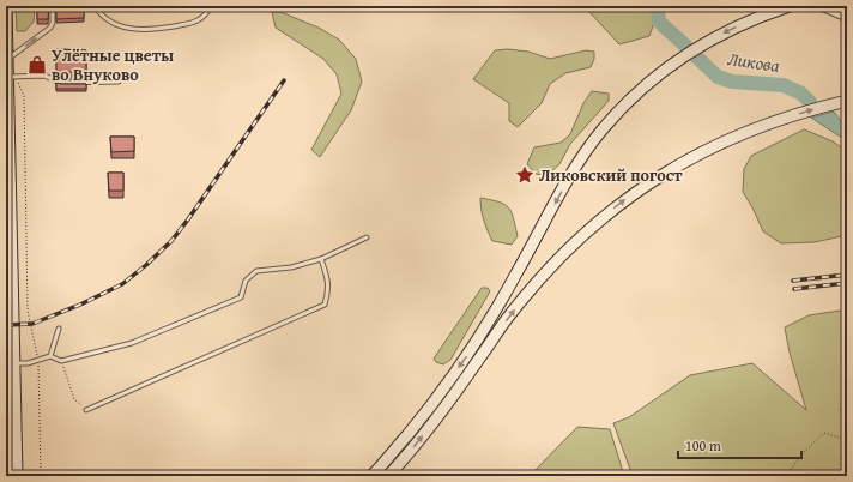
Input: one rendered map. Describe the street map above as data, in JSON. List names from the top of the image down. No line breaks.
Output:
{"water":["Ликова"],"places":{"shop":["Улётные цветы во Внуково"],"place":["Ликовский погост"]},"scale_bar":"100 m"}
